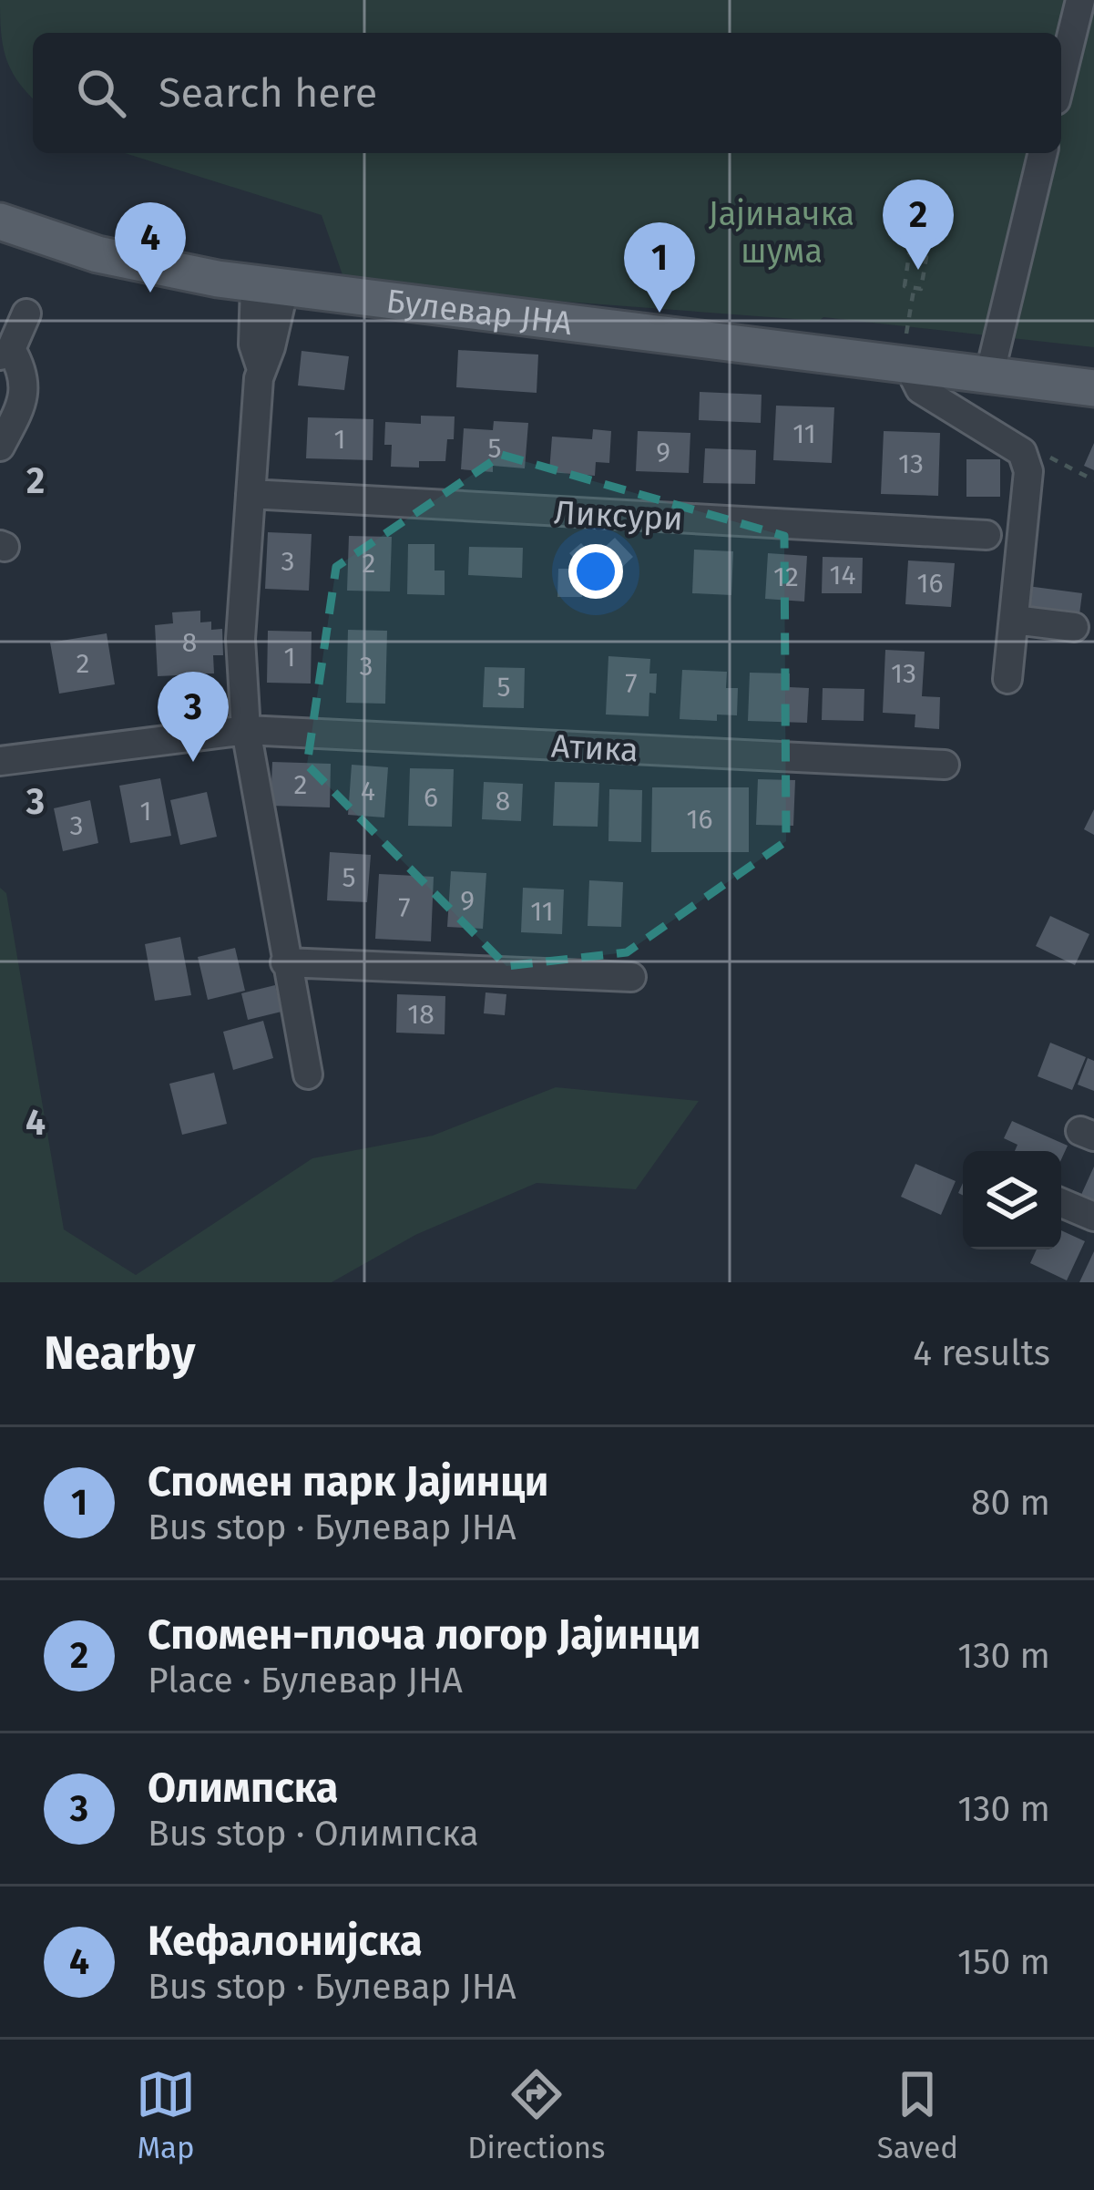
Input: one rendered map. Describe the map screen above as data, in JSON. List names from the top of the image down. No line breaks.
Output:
{"streets":{"main road":["Булевар ЈНА"],"street":["Ликсури","Атика"]},"parks":["Јајиначка шума"],"house_numbers":["11","1","5","9","13","3","2","14","12","16","8","1","2","3","13","7","5","2","4","6","8","1","16","3","5","9","7","11","18"],"page":{"search":"Search here","pins":["2","4","1","3"],"heading":["Nearby","4 results"],"list":[{"mark":"1","name":"Спомен парк Јајинци","note":"Bus stop · Булевар ЈНА","value":"80 m"},{"mark":"2","name":"Спомен-плоча логор Јајинци","note":"Place · Булевар ЈНА","value":"130 m"},{"mark":"3","name":"Олимпска","note":"Bus stop · Олимпска","value":"130 m"},{"mark":"4","name":"Кефалонијска","note":"Bus stop · Булевар ЈНА","value":"150 m"}],"nav":["Map","Directions","Saved"]},"grid":{"rows":["2","3","4"]}}
